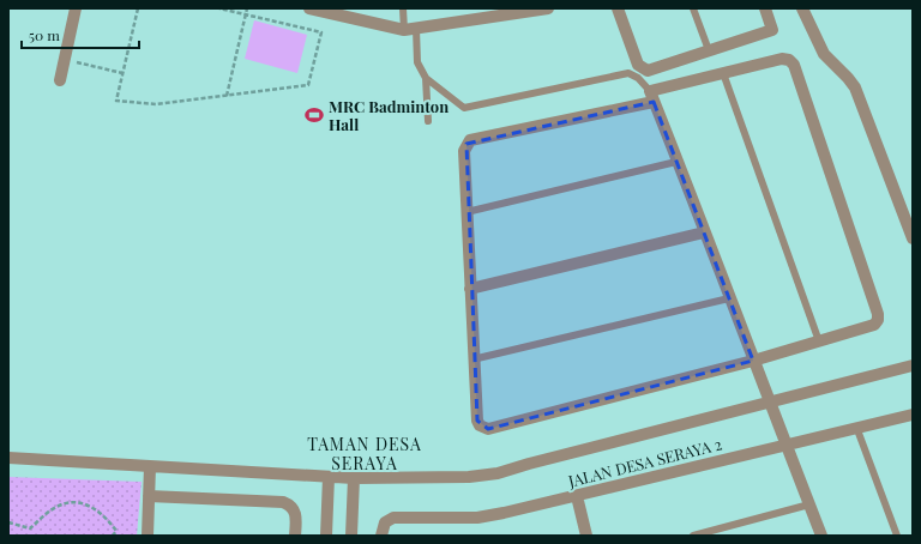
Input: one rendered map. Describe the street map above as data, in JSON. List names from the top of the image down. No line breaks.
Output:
{"streets":{"street":["JALAN DESA SERAYA 2"]},"districts":["TAMAN DESA SERAYA"],"places":{"sports":["MRC Badminton Hall"]},"scale_bar":"50 m"}
